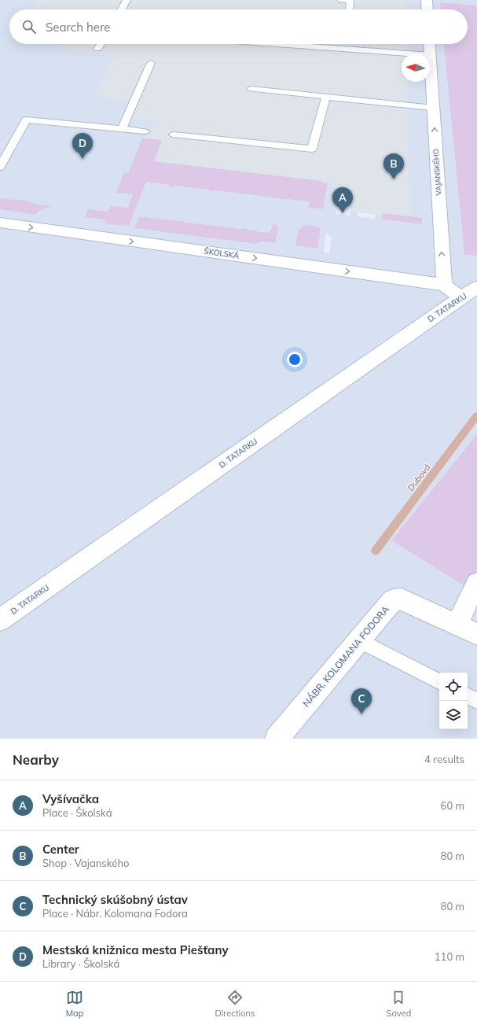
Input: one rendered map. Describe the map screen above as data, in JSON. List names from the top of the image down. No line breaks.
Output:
{"streets":{"street":["VAJANSKÉHO","ŠKOLSKÁ","D. TATARKU","NÁBR. KOLOMANA FODORA"]},"crossings":[["VAJANSKÉHO","ŠKOLSKÁ"]],"one_way":["VAJANSKÉHO","ŠKOLSKÁ"],"water":["Dubová"],"north":"left","page":{"search":"Search here","pins":["D","B","A","C"],"heading":["Nearby","4 results"],"list":[{"mark":"A","name":"Vyšívačka","note":"Place · Školská","value":"60 m"},{"mark":"B","name":"Center","note":"Shop · Vajanského","value":"80 m"},{"mark":"C","name":"Technický skúšobný ústav","note":"Place · Nábr. Kolomana Fodora","value":"80 m"},{"mark":"D","name":"Mestská knižnica mesta Piešťany","note":"Library · Školská","value":"110 m"}],"nav":["Map","Directions","Saved"]}}
